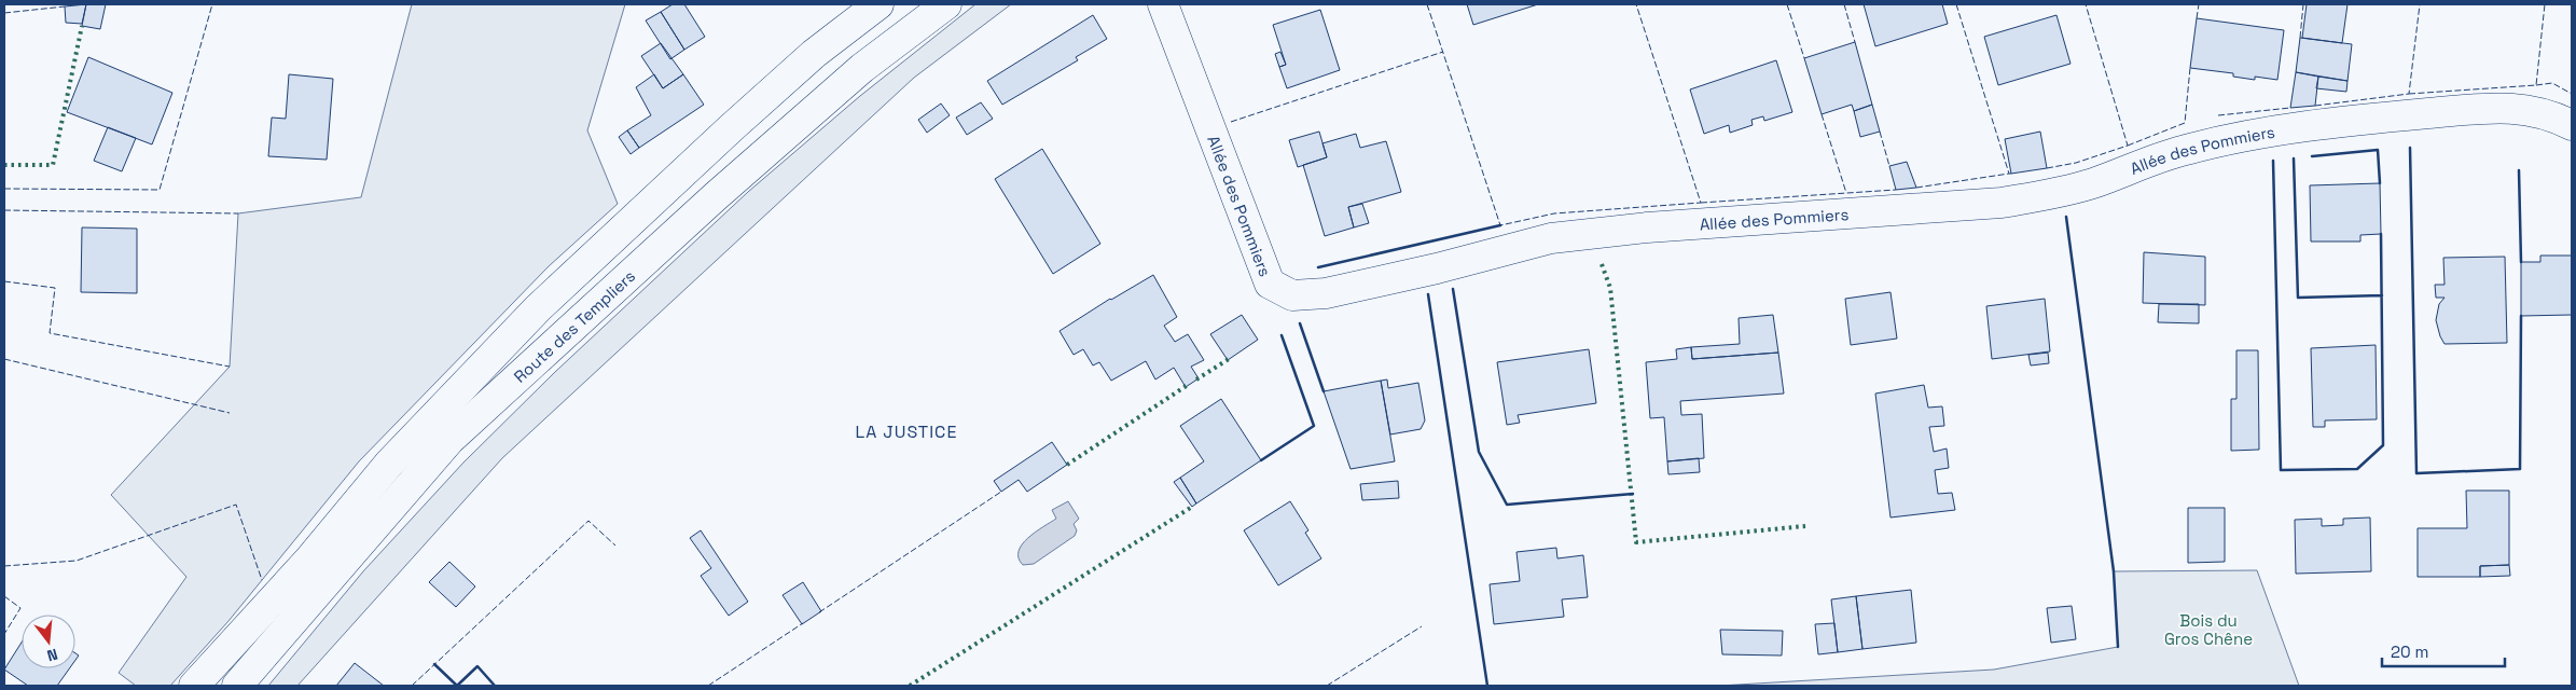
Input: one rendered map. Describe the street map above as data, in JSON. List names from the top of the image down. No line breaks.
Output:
{"streets":{"main road":["Allée des Pommiers","Route des Templiers"]},"districts":["LA JUSTICE"],"parks":["Bois du Gros Chêne"],"scale_bar":"20 m","north":"bottom"}
